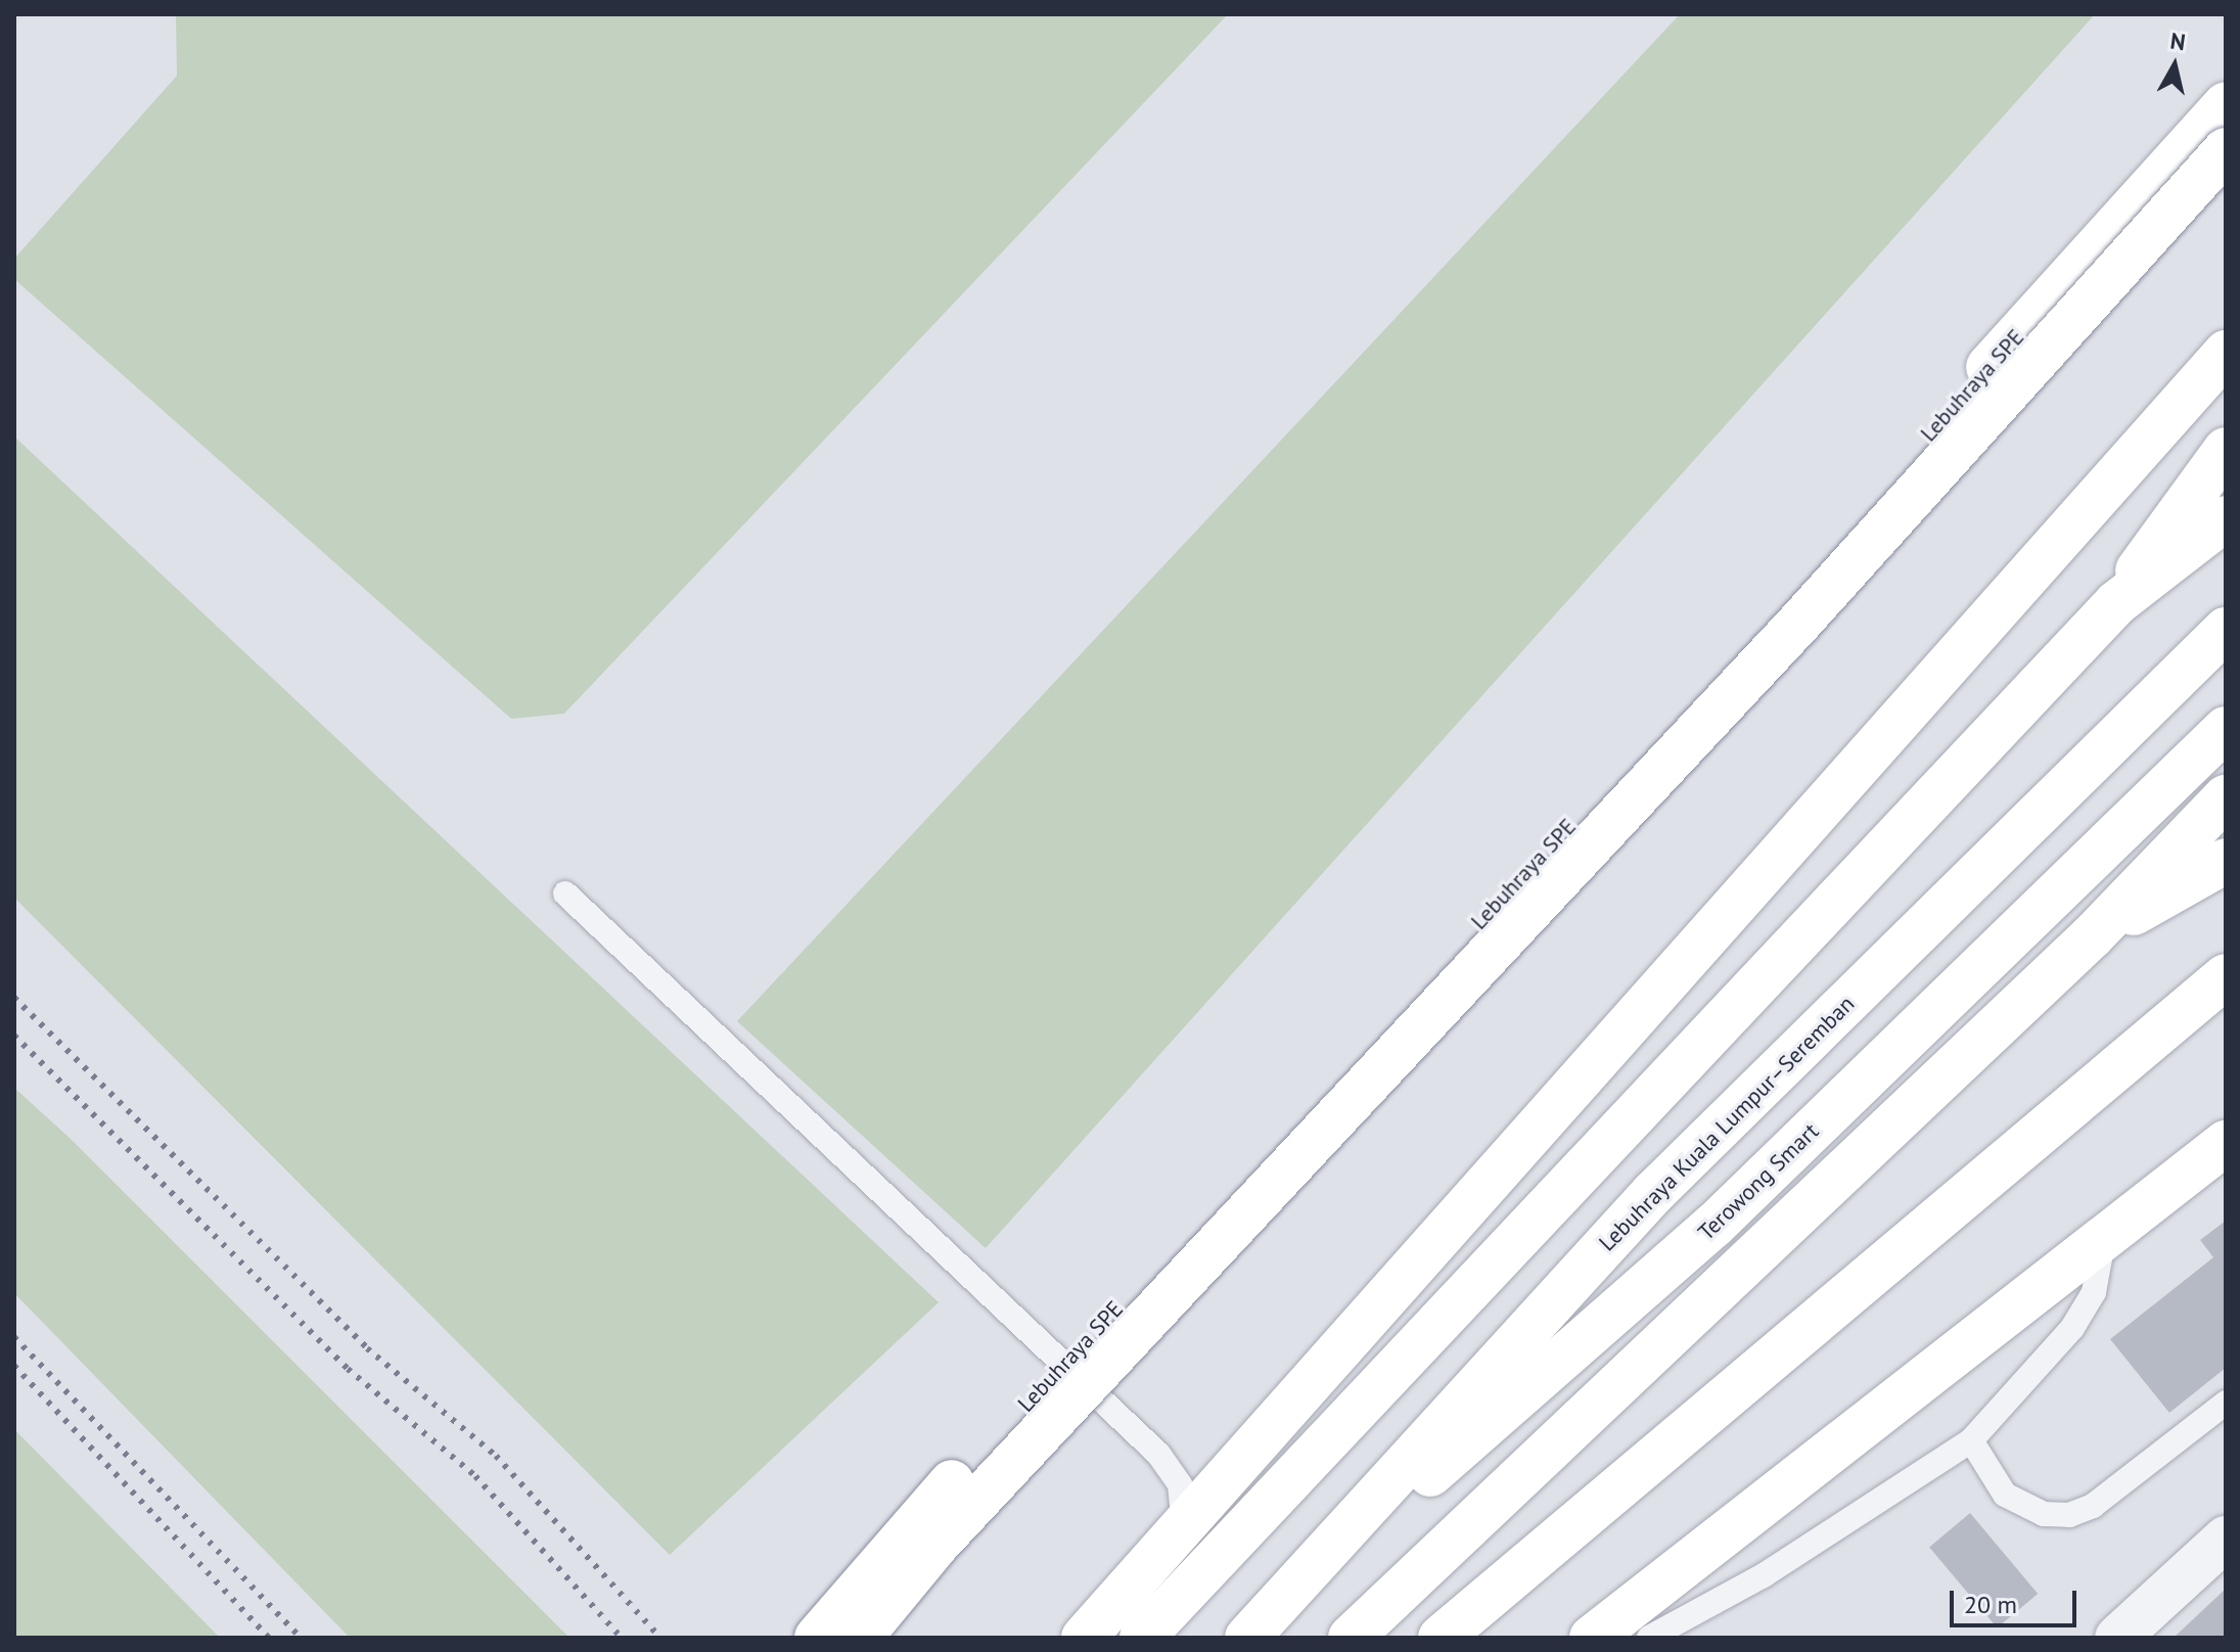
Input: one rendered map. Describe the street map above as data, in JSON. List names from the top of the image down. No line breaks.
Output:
{"streets":{"highway":["Lebuhraya SPE","Lebuhraya Kuala Lumpur–Seremban","Terowong Smart"]},"crossings":[["Lebuhraya Kuala Lumpur–Seremban","Terowong Smart"]],"scale_bar":"20 m","north":"top"}
